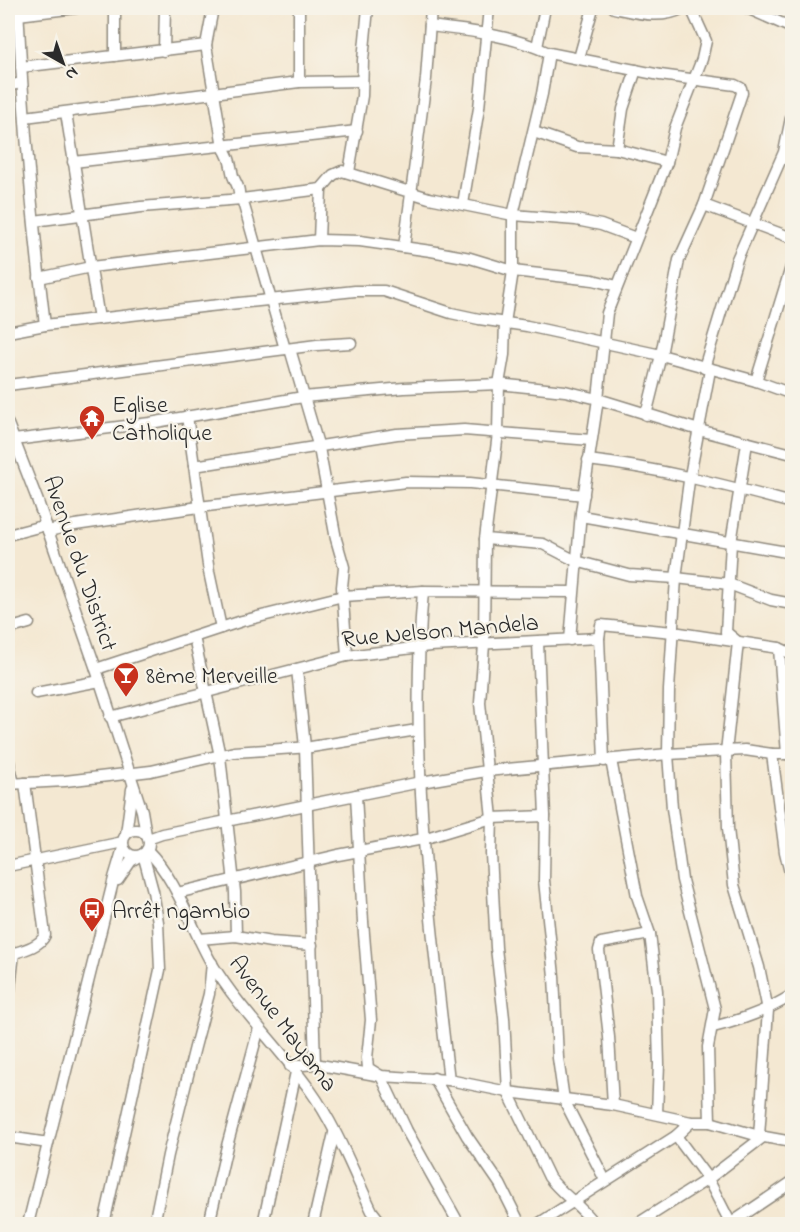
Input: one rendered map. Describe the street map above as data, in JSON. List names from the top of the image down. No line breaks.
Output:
{"streets":{"street":["Avenue du District","Rue Nelson Mandela","Avenue Mayama"]},"crossings":[["Avenue du District","Rue Nelson Mandela"],["Avenue du District","Avenue Mayama"]],"places":{"temple":["Eglise Catholique"],"bar":["8ème Merveille"],"bus stop":["Arrêt ngambio"]},"north":"bottom right"}
